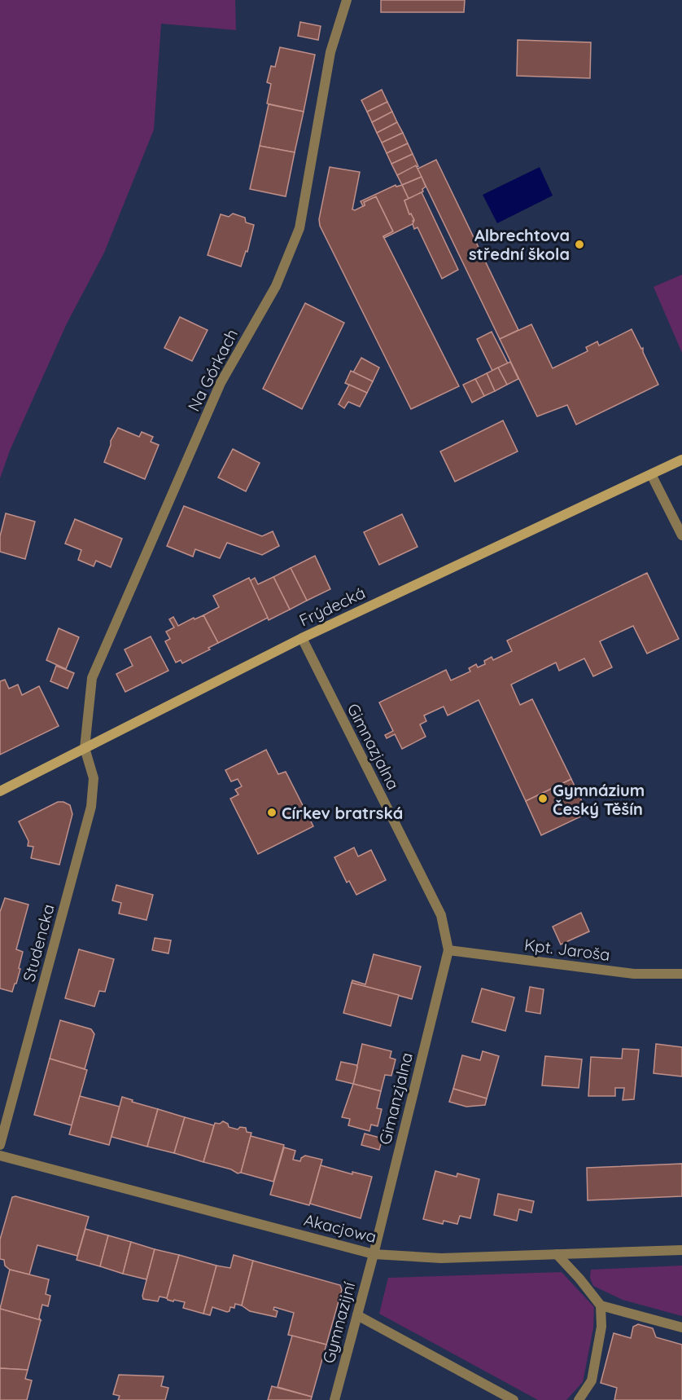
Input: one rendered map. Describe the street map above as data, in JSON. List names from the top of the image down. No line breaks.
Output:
{"streets":{"main road":["Frýdecká"],"street":["Na Górkach","Gimnazjalna","Studencka","Kpt. Jaroša","Gimanzjalna","Akacjowa","Gymnazijní"]},"crossings":[["Na Górkach","Frýdecká"],["Na Górkach","Studencka"],["Frýdecká","Gimnazjalna"],["Frýdecká","Studencka"],["Gimnazjalna","Kpt. Jaroša"],["Gimnazjalna","Gimanzjalna"],["Kpt. Jaroša","Gimanzjalna"],["Gimanzjalna","Akacjowa"],["Gimanzjalna","Gymnazijní"],["Akacjowa","Gymnazijní"]],"places":["Albrechtova střední škola","Gymnázium Český Těšín","Církev bratrská"]}
